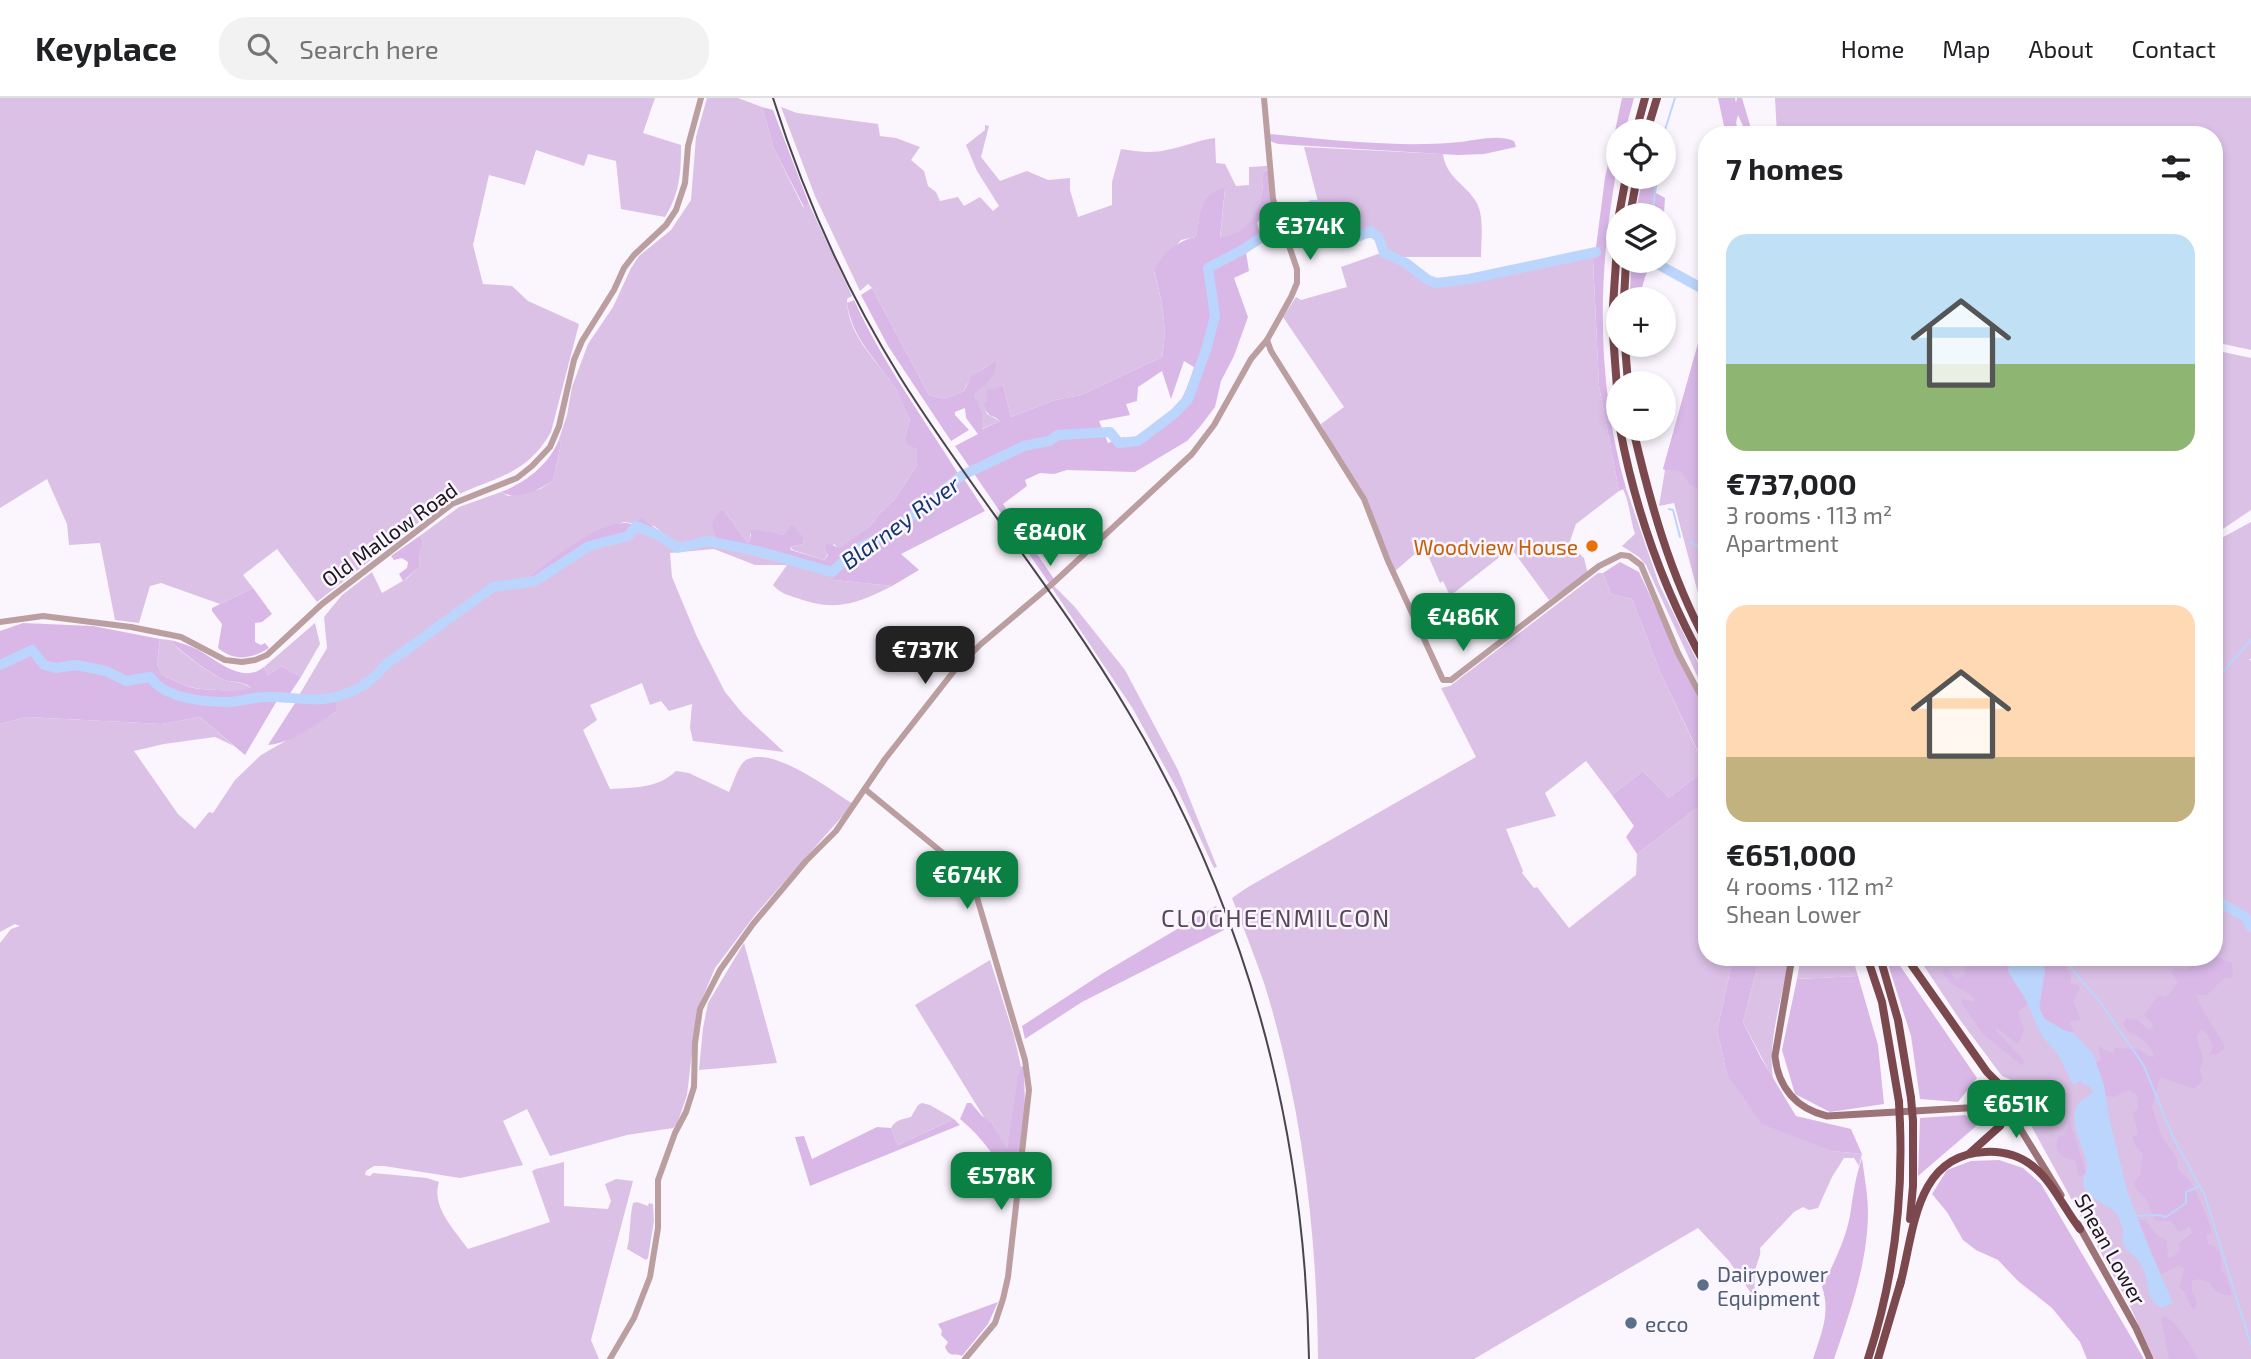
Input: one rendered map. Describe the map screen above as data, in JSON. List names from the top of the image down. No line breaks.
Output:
{"streets":{"main road":["Shean Lower"],"street":["Old Mallow Road"]},"districts":["CLOGHEENMILCON"],"water":["Blarney River"],"places":["Woodview House","Dairypower Equipment","ecco"],"page":{"header":"Keyplace","search":"Search here","nav":["Home","Map","About","Contact"],"map_buttons":["+","−"],"heading":"7 homes","price":["€374K","€840K","€486K","€737K","€674K","€651K","€578K"],"list":[{"name":"€737,000","note":"3 rooms · 113 m² · Apartment"},{"name":"€651,000","note":"4 rooms · 112 m² · Shean Lower"}]}}
